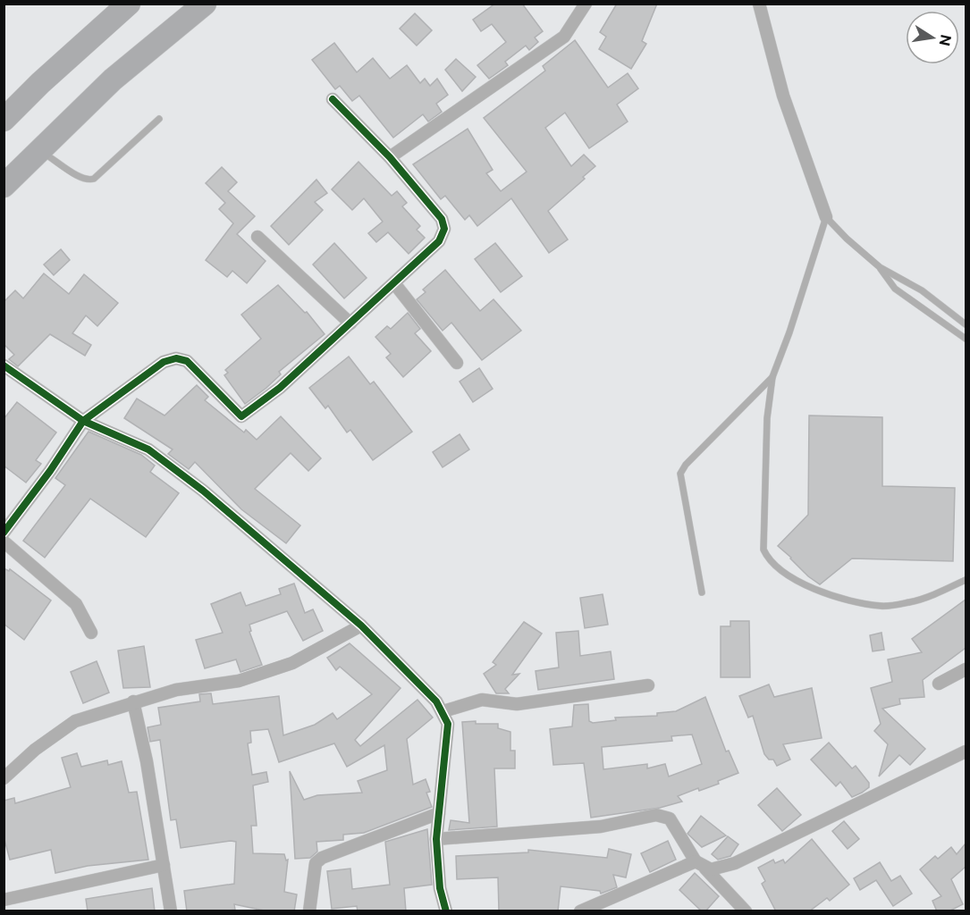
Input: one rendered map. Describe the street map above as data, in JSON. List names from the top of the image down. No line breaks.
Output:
{"north":"right"}
